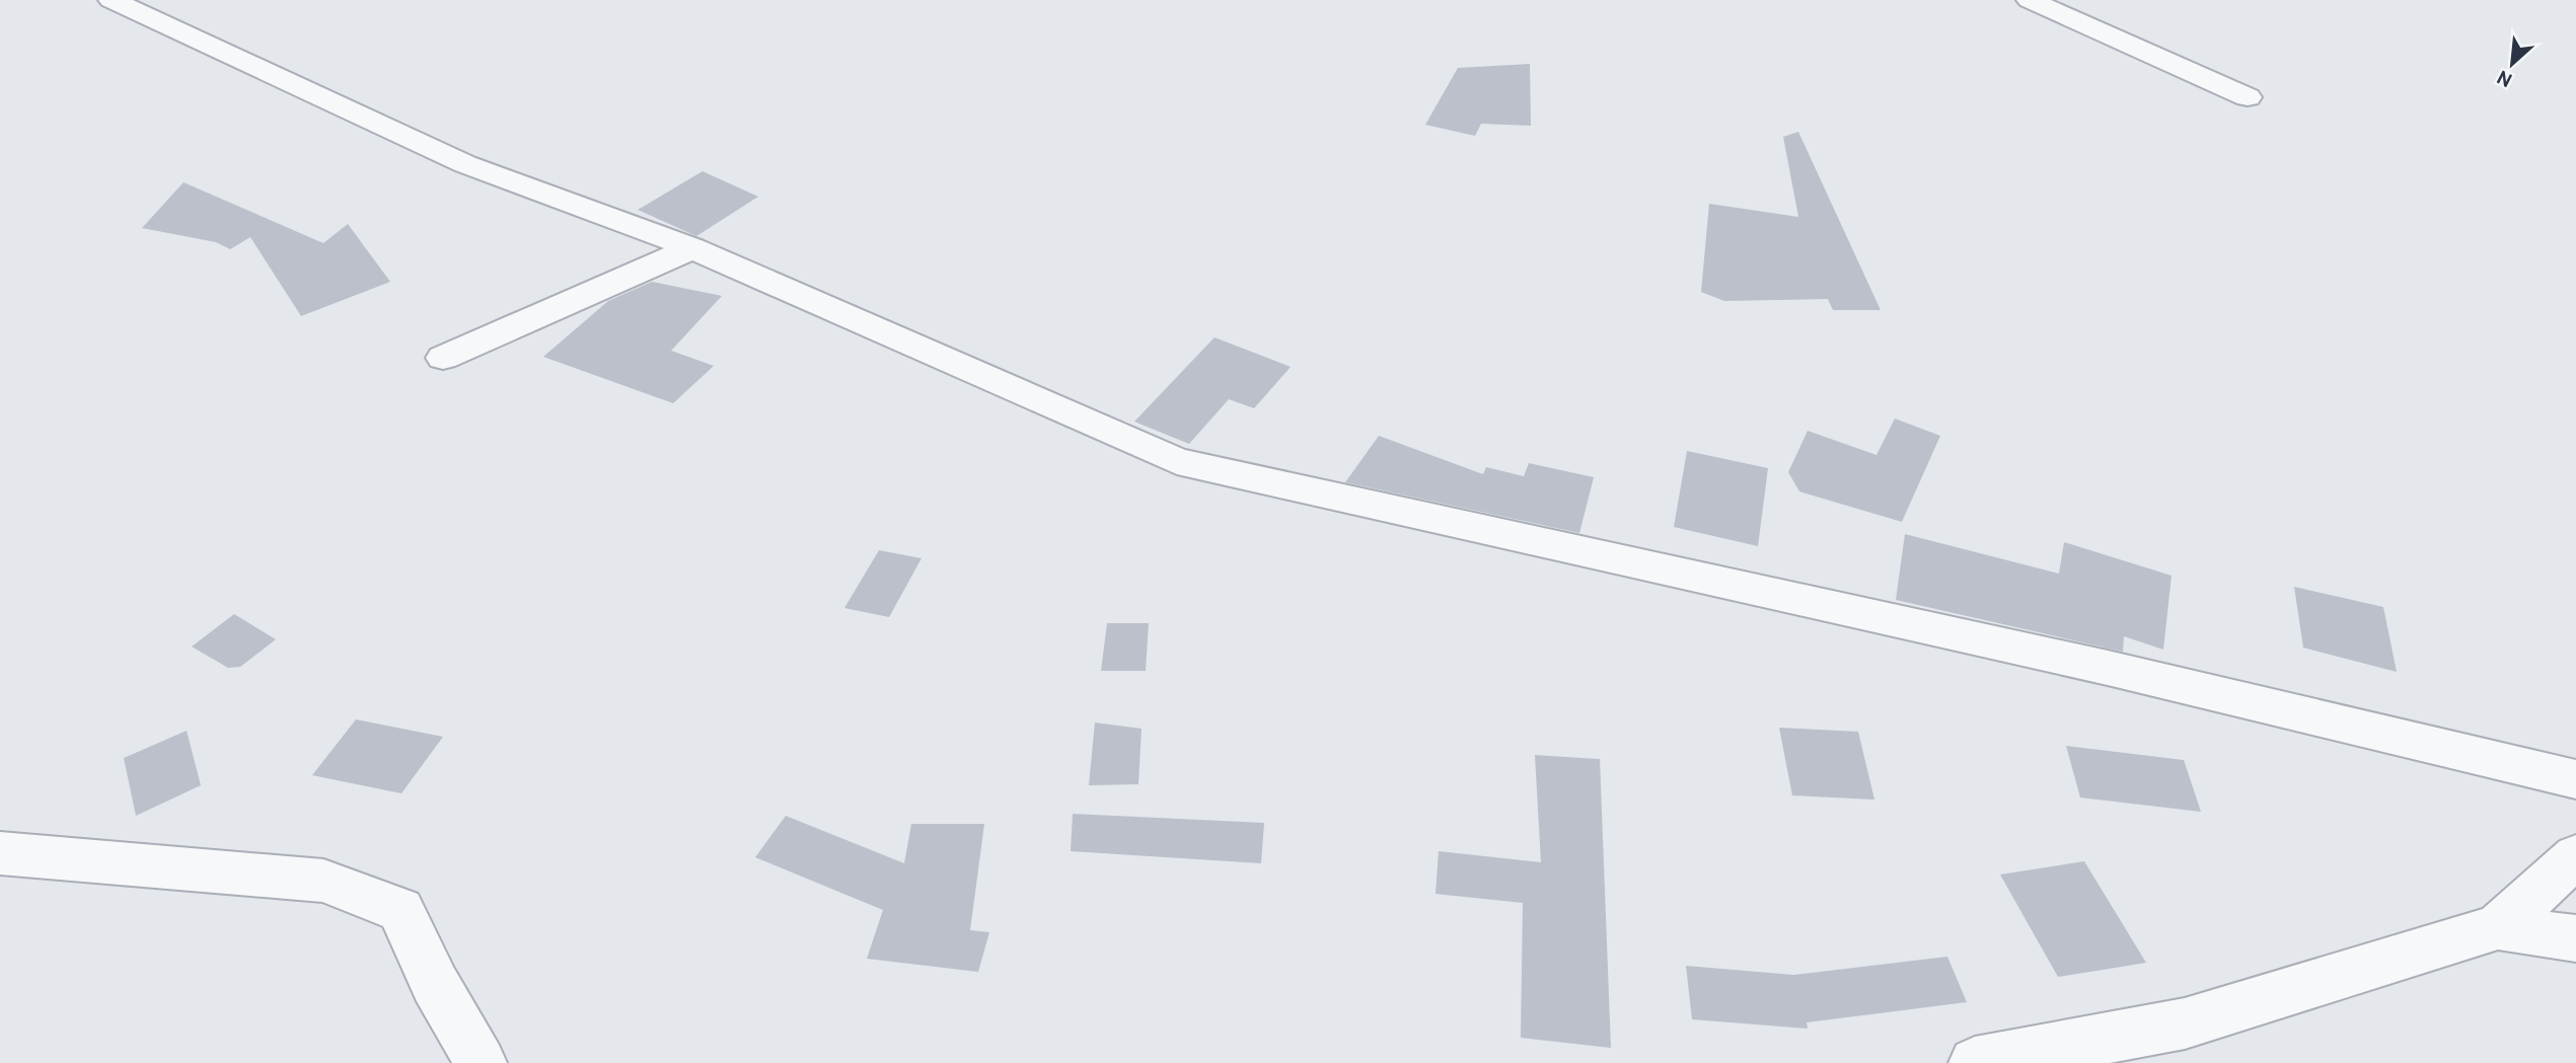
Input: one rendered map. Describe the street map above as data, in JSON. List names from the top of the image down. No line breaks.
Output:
{"north":"bottom left"}
